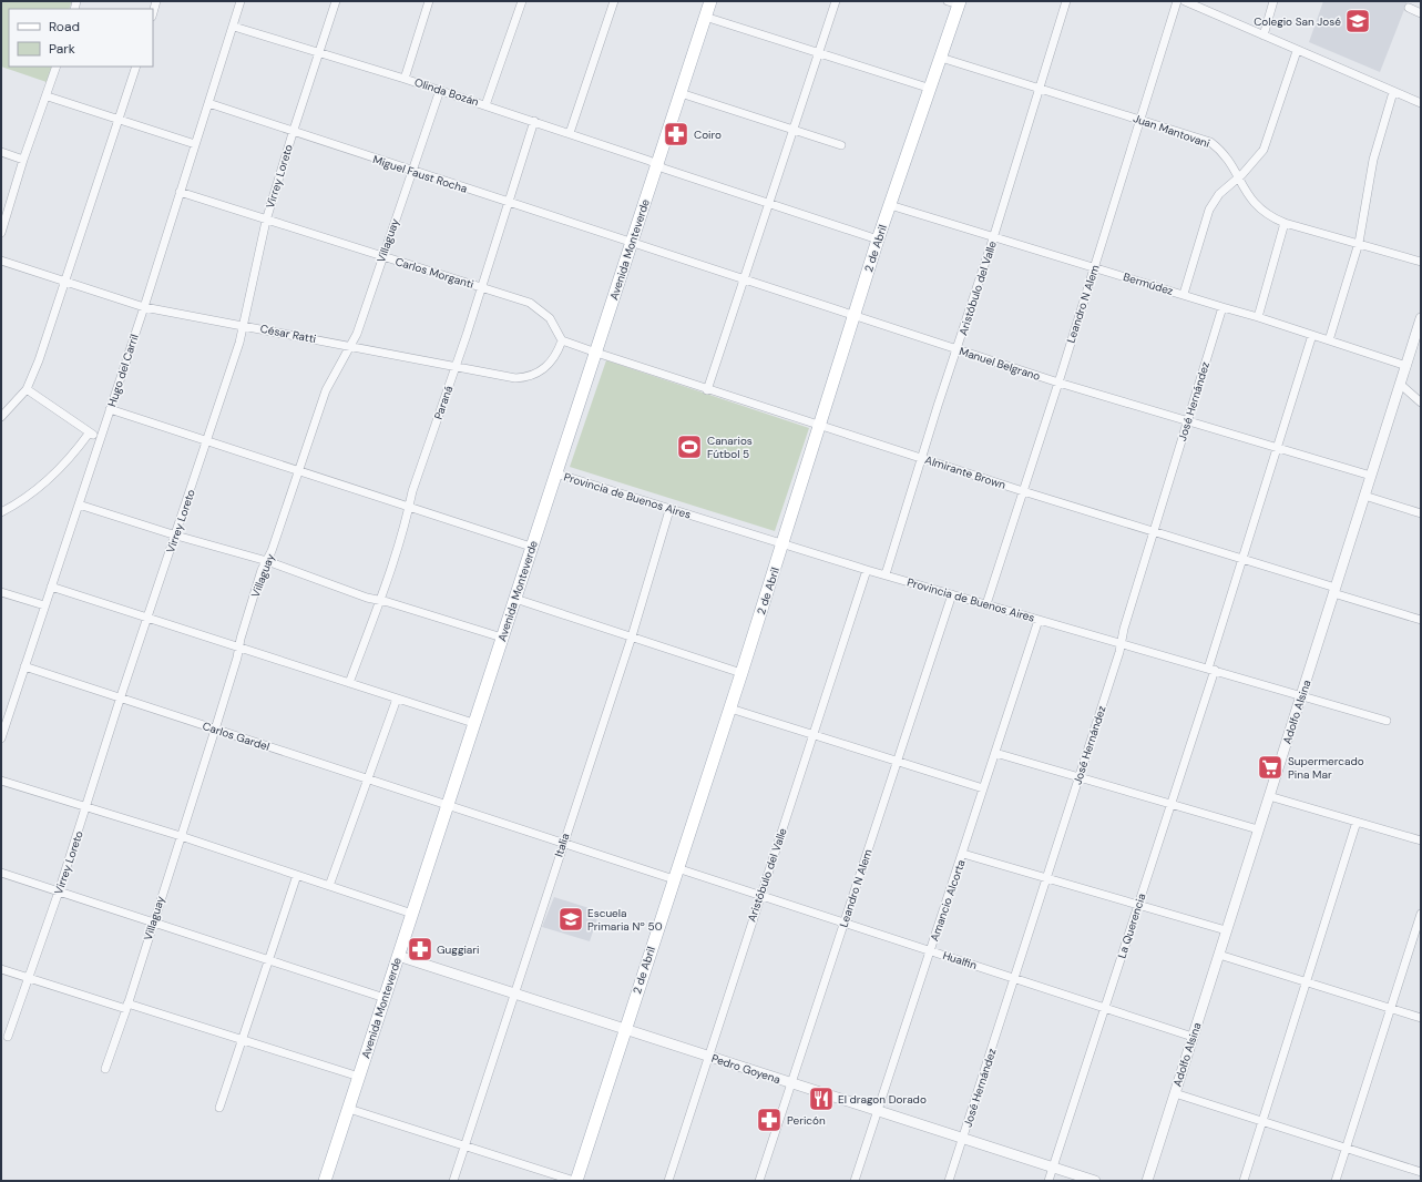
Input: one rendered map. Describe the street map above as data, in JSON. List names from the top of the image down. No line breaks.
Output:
{"streets":{"main road":["2 de Abril","Avenida Monteverde"],"street":["Olinda Bozán","Juan Mantovani","Miguel Faust Rocha","Virrey Loreto","Villaguay","Carlos Morganti","Bermúdez","Aristóbulo del Valle","Leandro N Alem","César Ratti","Manuel Belgrano","Hugo del Carril","José Hernández","Paraná","Almirante Brown","Provincia de Buenos Aires","Adolfo Alsina","Carlos Gardel","Italia","Amancio Alcorta","La Querencia","Hualfin","Pedro Goyena"]},"crossings":[["Olinda Bozán","Virrey Loreto"],["Olinda Bozán","Villaguay"],["Olinda Bozán","Avenida Monteverde"],["Olinda Bozán","Hugo del Carril"],["Olinda Bozán","Paraná"],["Juan Mantovani","2 de Abril"],["Juan Mantovani","Aristóbulo del Valle"],["Juan Mantovani","Leandro N Alem"],["Miguel Faust Rocha","Virrey Loreto"],["Miguel Faust Rocha","Villaguay"],["Miguel Faust Rocha","Avenida Monteverde"],["Miguel Faust Rocha","Manuel Belgrano"],["Miguel Faust Rocha","Hugo del Carril"],["Miguel Faust Rocha","Paraná"],["Virrey Loreto","Carlos Morganti"],["Virrey Loreto","César Ratti"],["Virrey Loreto","Carlos Gardel"],["Villaguay","Carlos Morganti"],["Villaguay","César Ratti"],["Villaguay","Carlos Gardel"],["2 de Abril","Bermúdez"],["2 de Abril","Manuel Belgrano"],["2 de Abril","Almirante Brown"],["2 de Abril","Provincia de Buenos Aires"],["2 de Abril","Hualfin"],["2 de Abril","Pedro Goyena"],["Avenida Monteverde","Manuel Belgrano"],["Avenida Monteverde","Almirante Brown"],["Avenida Monteverde","Provincia de Buenos Aires"],["Avenida Monteverde","Carlos Gardel"],["Avenida Monteverde","Hualfin"],["Avenida Monteverde","Pedro Goyena"],["Carlos Morganti","César Ratti"],["Carlos Morganti","Hugo del Carril"],["Carlos Morganti","Paraná"],["Bermúdez","Aristóbulo del Valle"],["Bermúdez","Leandro N Alem"],["Bermúdez","José Hernández"],["Bermúdez","Adolfo Alsina"],["Bermúdez","La Querencia"],["Aristóbulo del Valle","Manuel Belgrano"],["Aristóbulo del Valle","Almirante Brown"],["Aristóbulo del Valle","Provincia de Buenos Aires"],["Aristóbulo del Valle","Hualfin"],["Aristóbulo del Valle","Pedro Goyena"],["Leandro N Alem","Manuel Belgrano"],["Leandro N Alem","Almirante Brown"],["Leandro N Alem","Provincia de Buenos Aires"],["Leandro N Alem","Hualfin"],["Leandro N Alem","Pedro Goyena"],["César Ratti","Hugo del Carril"],["César Ratti","Paraná"],["Manuel Belgrano","José Hernández"],["Manuel Belgrano","Adolfo Alsina"],["Manuel Belgrano","La Querencia"],["Hugo del Carril","Carlos Gardel"],["José Hernández","Almirante Brown"],["José Hernández","Provincia de Buenos Aires"],["José Hernández","Hualfin"],["José Hernández","Pedro Goyena"],["Almirante Brown","Adolfo Alsina"],["Almirante Brown","La Querencia"],["Provincia de Buenos Aires","Adolfo Alsina"],["Provincia de Buenos Aires","Italia"],["Provincia de Buenos Aires","Amancio Alcorta"],["Provincia de Buenos Aires","La Querencia"],["Adolfo Alsina","Hualfin"],["Carlos Gardel","Hualfin"],["Italia","Hualfin"],["Italia","Pedro Goyena"],["Amancio Alcorta","Hualfin"],["Amancio Alcorta","Pedro Goyena"],["La Querencia","Hualfin"],["La Querencia","Pedro Goyena"]],"places":{"school or university":["Colegio San José","Escuela Primaria Nº 50"],"pharmacy":["Coiro","Guggiari","Pericón"],"sports":["Canarios Fútbol 5"],"supermarket":["Supermercado Pina Mar"],"restaurant":["El dragon Dorado"]},"legend":["Road","Park"]}
